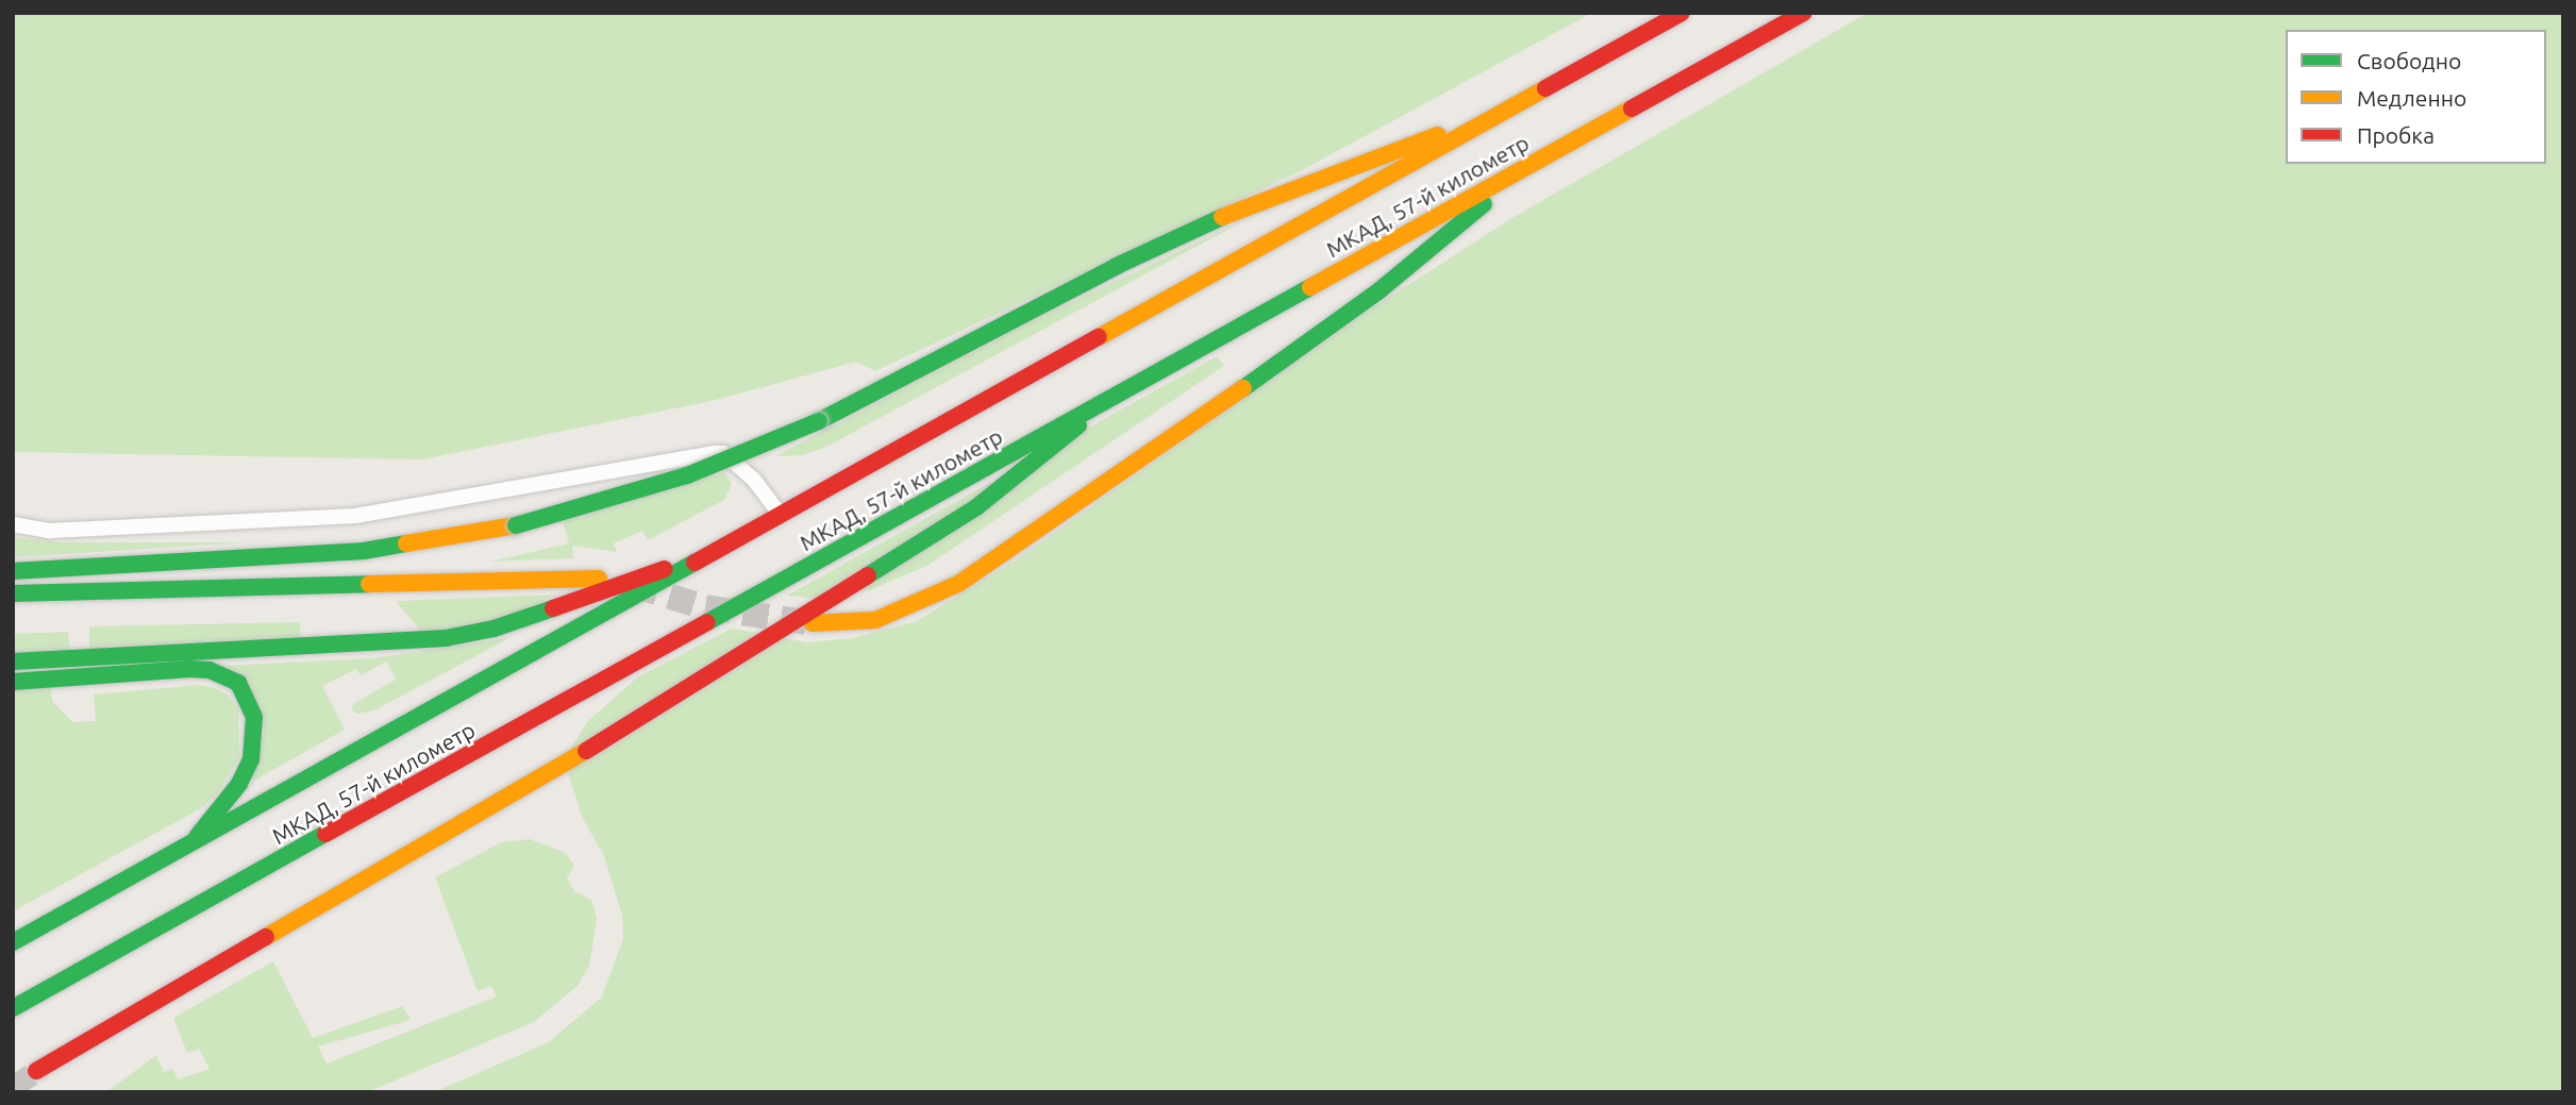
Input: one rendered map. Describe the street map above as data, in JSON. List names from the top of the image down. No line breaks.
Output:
{"streets":{"main road":["МКАД, 57-й километр"]},"legend":["Свободно","Медленно","Пробка"]}
